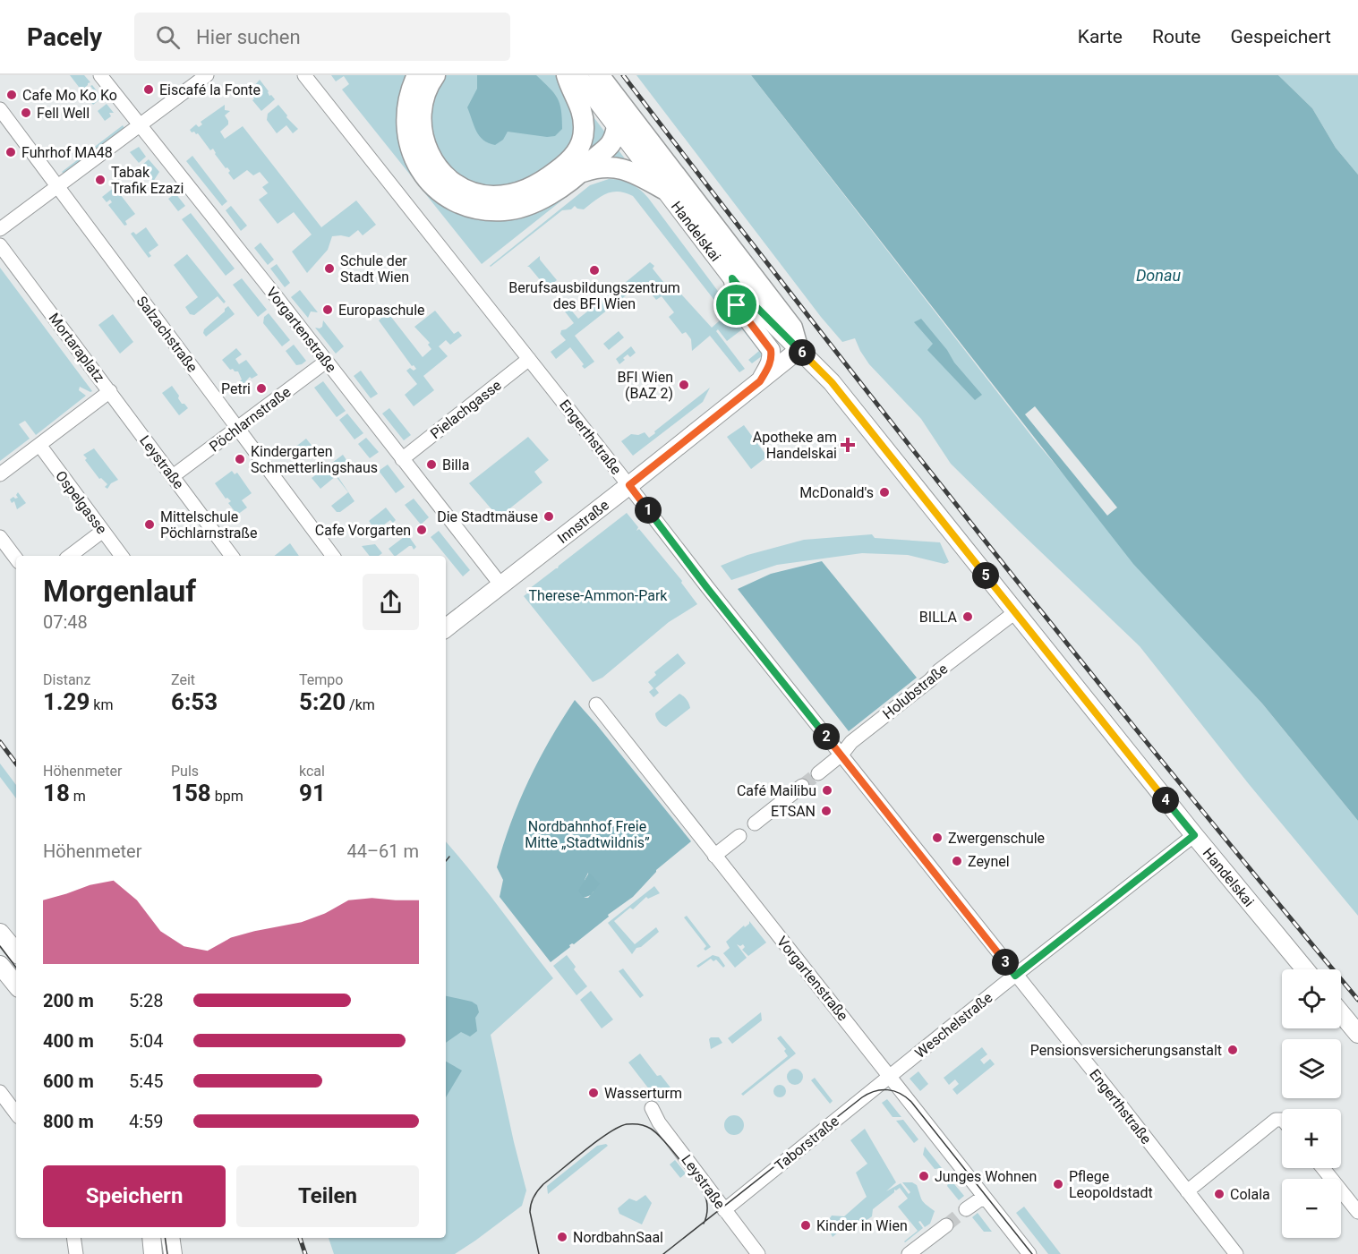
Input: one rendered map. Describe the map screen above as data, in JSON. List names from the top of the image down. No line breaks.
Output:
{"streets":{"main road":["Handelskai","Innstraße"],"street":["Vorgartenstraße","Salzachstraße","Mortaraplatz","Pielachgasse","Pöchlarnstraße","Engerthstraße","Leystraße","Ospelgasse","Holubstraße","Weschelstraße","Taborstraße"]},"crossings":[["Handelskai","Innstraße"],["Handelskai","Holubstraße"],["Handelskai","Weschelstraße"],["Vorgartenstraße","Pielachgasse"],["Vorgartenstraße","Pöchlarnstraße"],["Vorgartenstraße","Innstraße"],["Vorgartenstraße","Weschelstraße"],["Vorgartenstraße","Taborstraße"],["Salzachstraße","Pöchlarnstraße"],["Mortaraplatz","Leystraße"],["Mortaraplatz","Ospelgasse"],["Pielachgasse","Engerthstraße"],["Pöchlarnstraße","Leystraße"],["Engerthstraße","Innstraße"],["Engerthstraße","Holubstraße"],["Engerthstraße","Weschelstraße"],["Leystraße","Taborstraße"],["Weschelstraße","Taborstraße"]],"water":["Donau"],"parks":["Therese-Ammon-Park","Nordbahnhof Freie Mitte „Stadtwildnis”"],"places":{"other":["Eiscafé la Fonte","Cafe Mo Ko Ko","Fell Well","Fuhrhof MA48","Tabak Trafik Ezazi","Schule der Stadt Wien","Berufsausbildungszentrum des BFI Wien","Europaschule","BFI Wien (BAZ 2)","Petri","Kindergarten Schmetterlingshaus","Billa","McDonald's","Die Stadtmäuse","Mittelschule Pöchlarnstraße","Cafe Vorgarten","BILLA","Café Mailibu","ETSAN","Zwergenschule","Zeynel","Pensionsversicherungsanstalt","Wasserturm","Junges Wohnen","Pflege Leopoldstadt","Colala","Kinder in Wien","NordbahnSaal"],"health":["Apotheke am Handelskai"]},"page":{"header":"Pacely","search":"Hier suchen","nav":["Karte","Route","Gespeichert"],"pins":["6","1","5","2","4","3"],"heading":["Morgenlauf","07:48"],"stats":[["Distanz","1.29 km"],["Zeit","6:53"],["Tempo","5:20 /km"],["Höhenmeter","18 m"],["Puls","158 bpm"],["kcal","91"]],"chart":["Höhenmeter","44–61 m"],"map_buttons":["+","−"],"list":[{"name":"200 m","note":"5:28"},{"name":"400 m","note":"5:04"},{"name":"600 m","note":"5:45"},{"name":"800 m","note":"4:59"}],"buttons":["Speichern","Teilen"]}}
